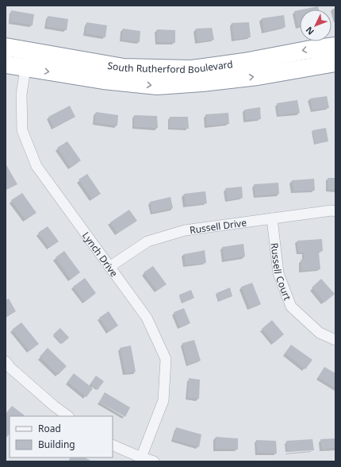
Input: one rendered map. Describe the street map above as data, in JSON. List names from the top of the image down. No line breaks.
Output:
{"streets":{"highway":["South Rutherford Boulevard"],"street":["Russell Drive","Lynch Drive","Russell Court"]},"crossings":[["South Rutherford Boulevard","Lynch Drive"],["Russell Drive","Lynch Drive"],["Russell Drive","Russell Court"]],"legend":["Road","Building"],"north":"bottom left"}
